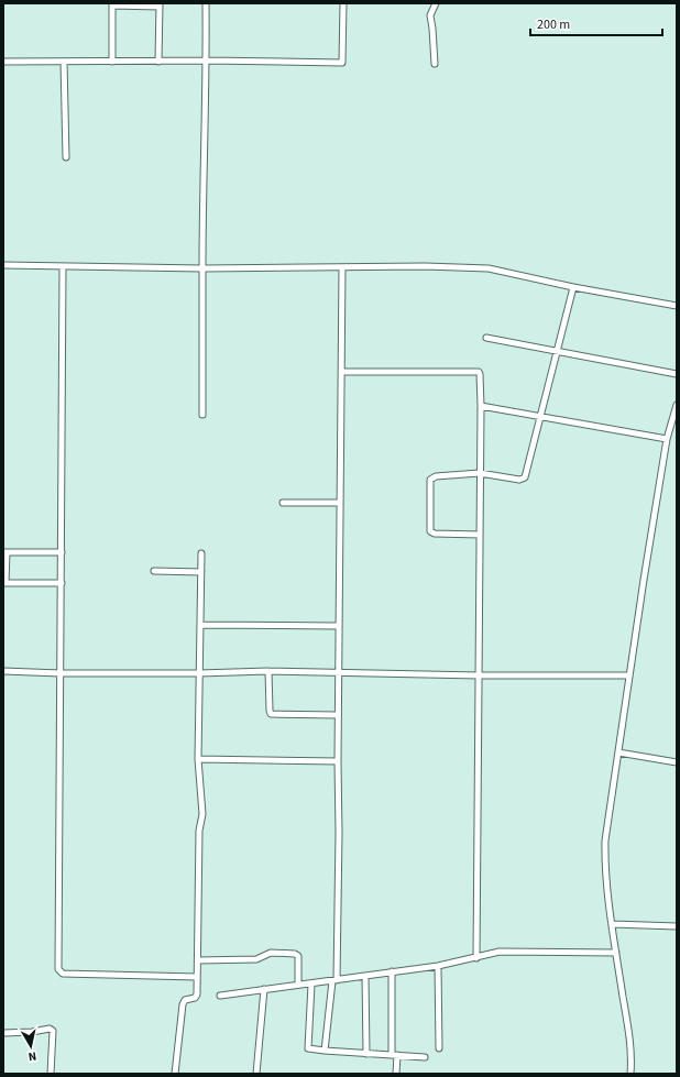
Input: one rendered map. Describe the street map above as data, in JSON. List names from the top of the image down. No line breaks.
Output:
{"scale_bar":"200 m","north":"bottom"}
